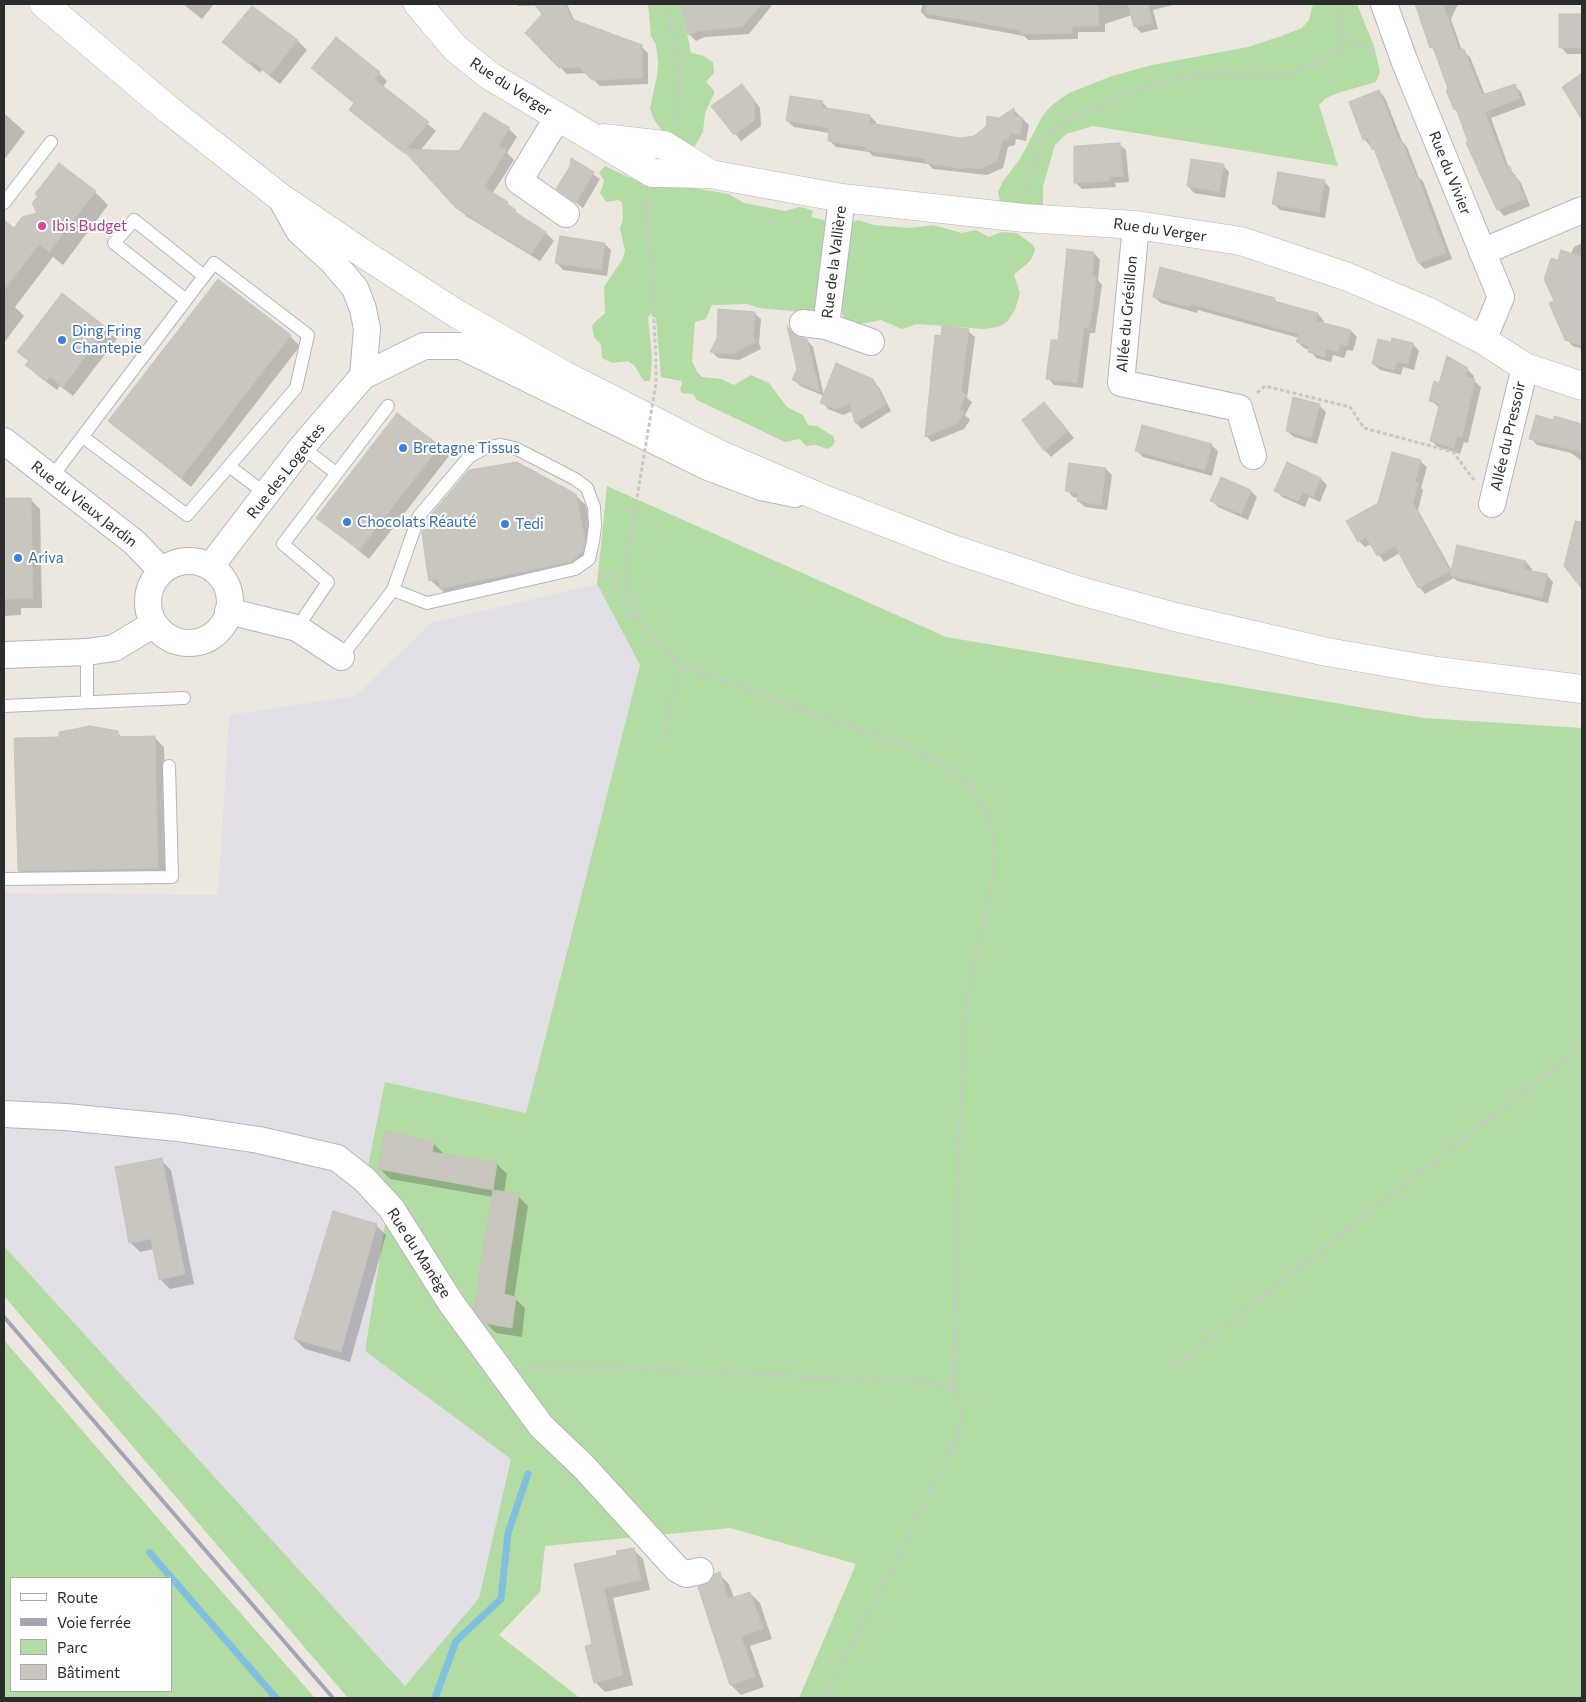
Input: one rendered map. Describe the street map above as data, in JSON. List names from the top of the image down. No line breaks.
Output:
{"streets":{"main road":["Rue du Verger"],"street":["Rue du Vivier","Rue de la Vallière","Allée du Grésillon","Allée du Pressoir","Rue des Logettes","Rue du Vieux Jardin","Rue du Manège"]},"crossings":[["Rue du Verger","Rue du Vivier"],["Rue du Verger","Rue de la Vallière"],["Rue du Verger","Allée du Grésillon"],["Rue du Verger","Allée du Pressoir"],["Rue des Logettes","Rue du Vieux Jardin"]],"places":["Ibis Budget","Ding Fring Chantepie","Bretagne Tissus","Chocolats Réauté","Tedi","Ariva"],"legend":["Route","Voie ferrée","Parc","Bâtiment"]}
